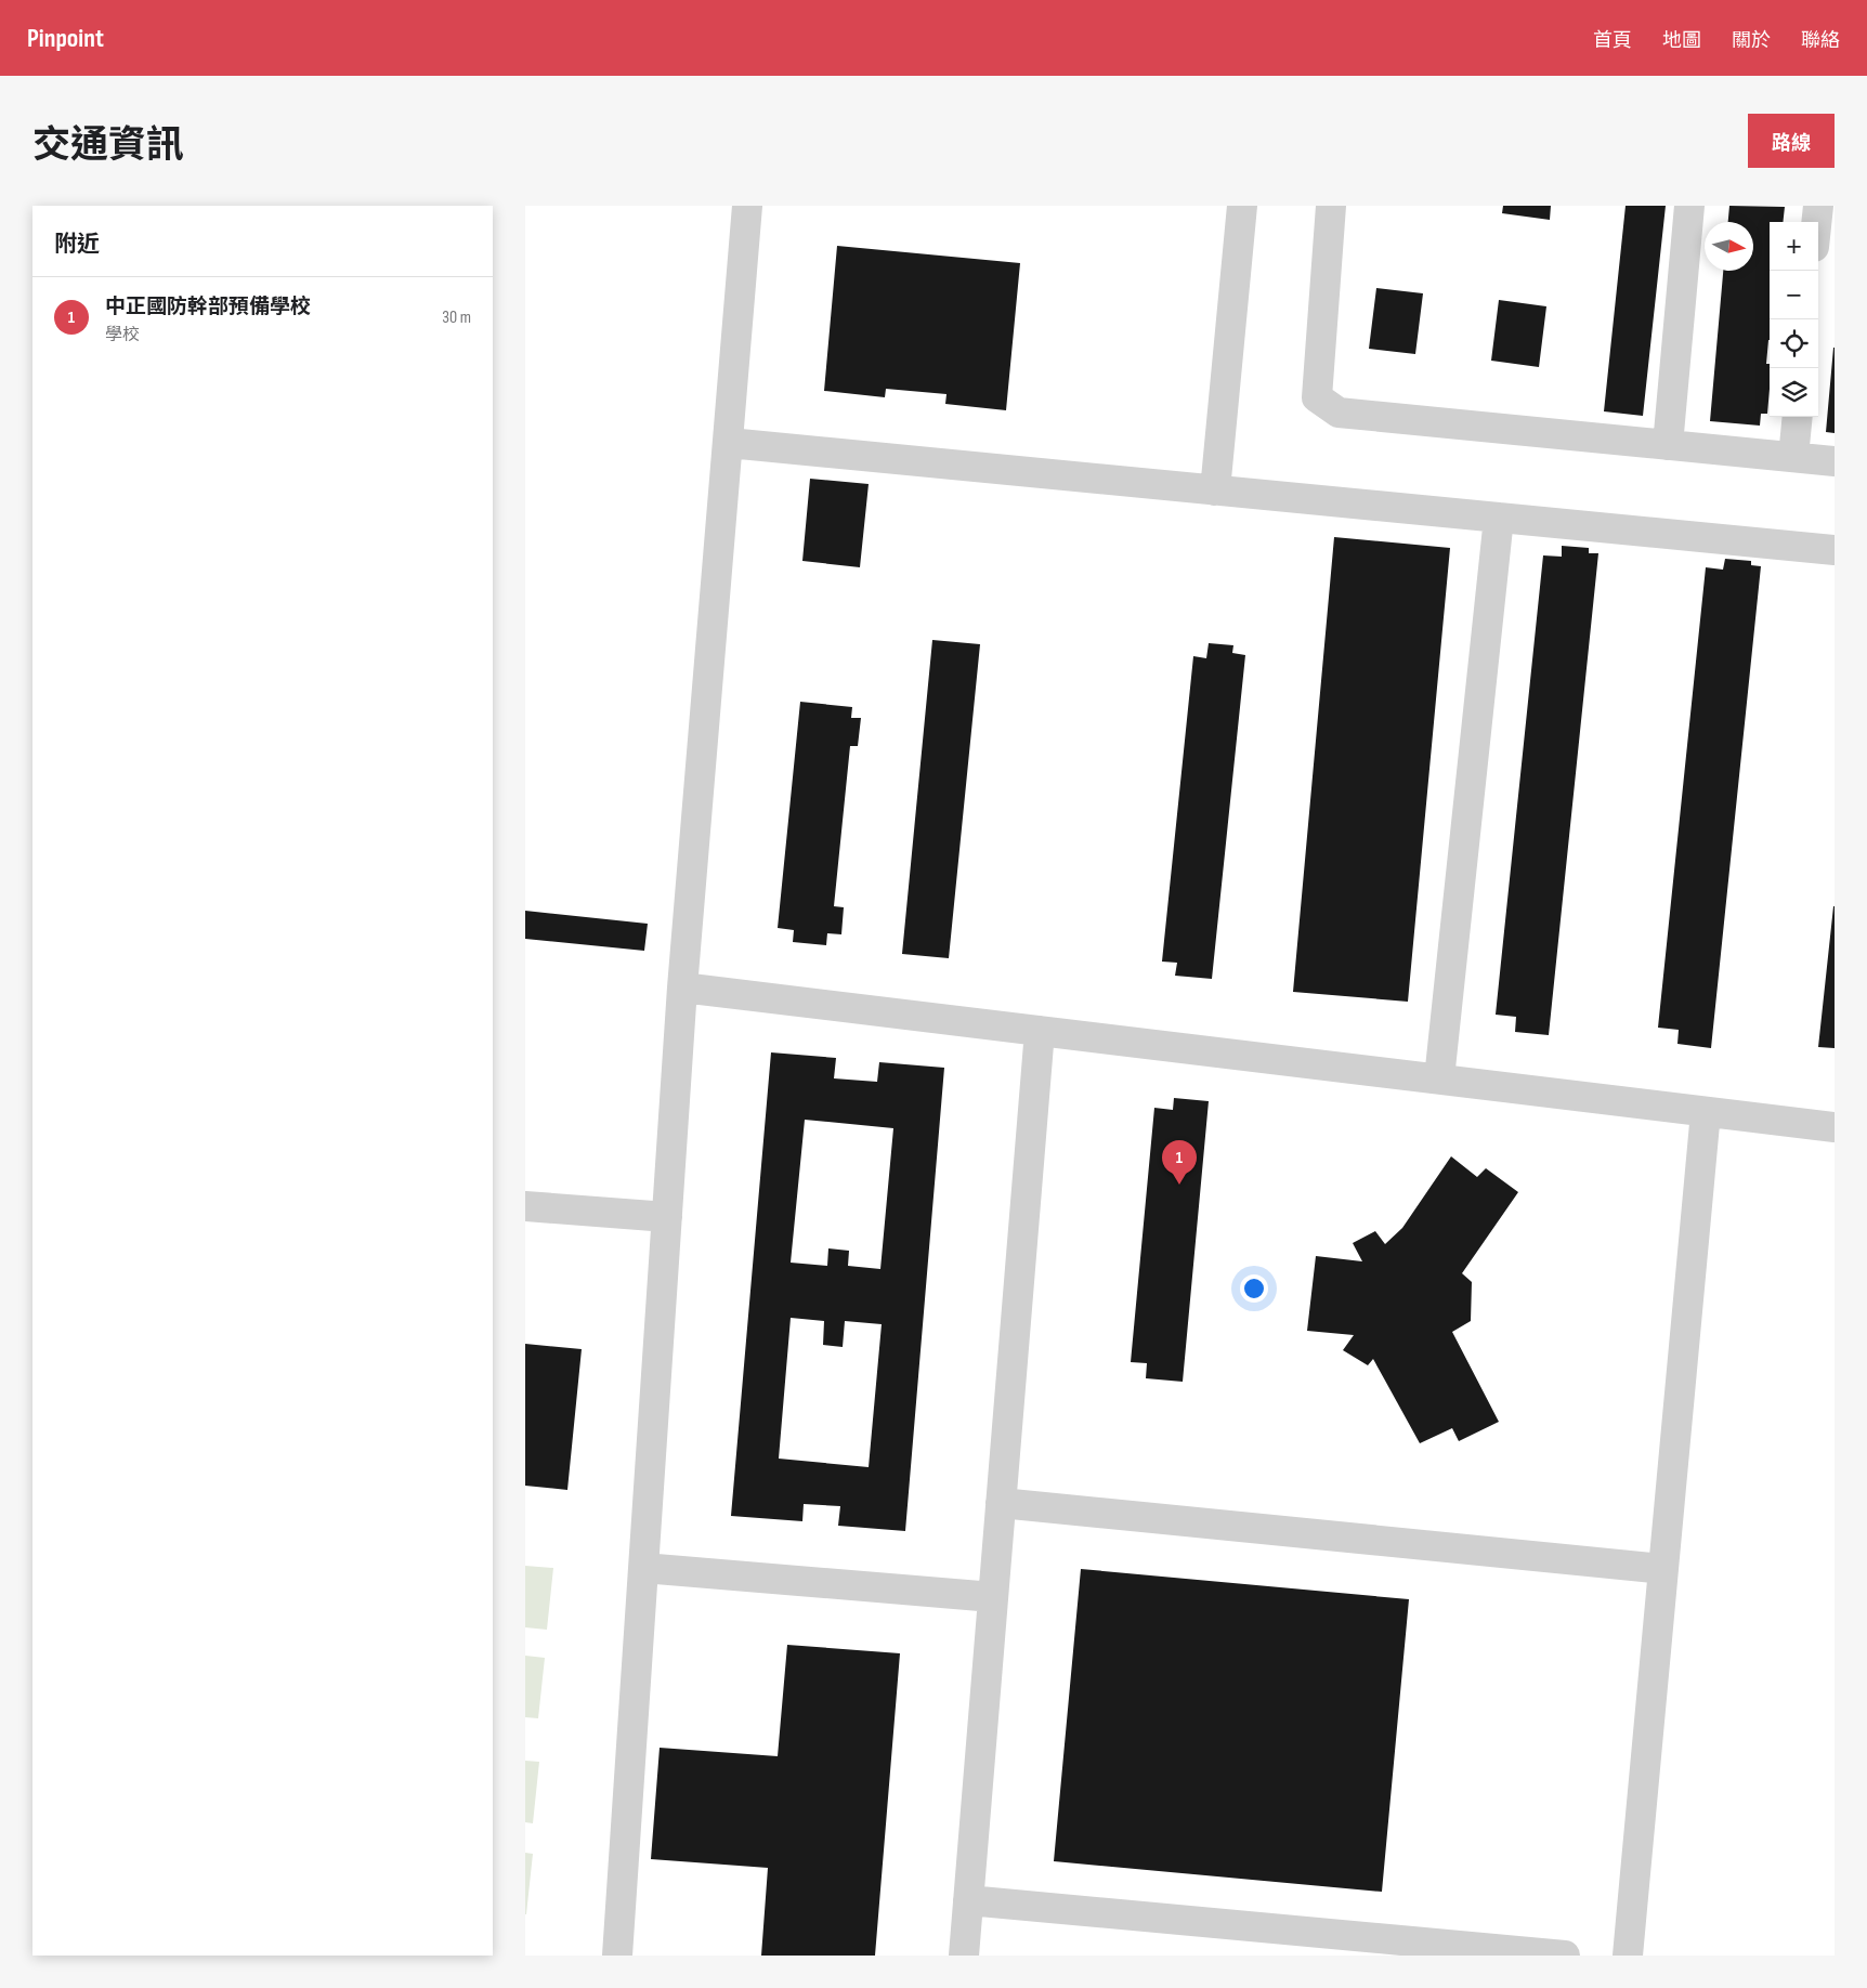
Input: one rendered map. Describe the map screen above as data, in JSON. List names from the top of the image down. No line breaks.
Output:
{"north":"right","page":{"header":"Pinpoint","nav":["首頁","地圖","關於","聯絡"],"title":"交通資訊","buttons":"路線","heading":"附近","map_buttons":["+","−"],"list":[{"mark":"1","name":"中正國防幹部預備學校","note":"學校","value":"30 m"}],"pins":"1"}}
